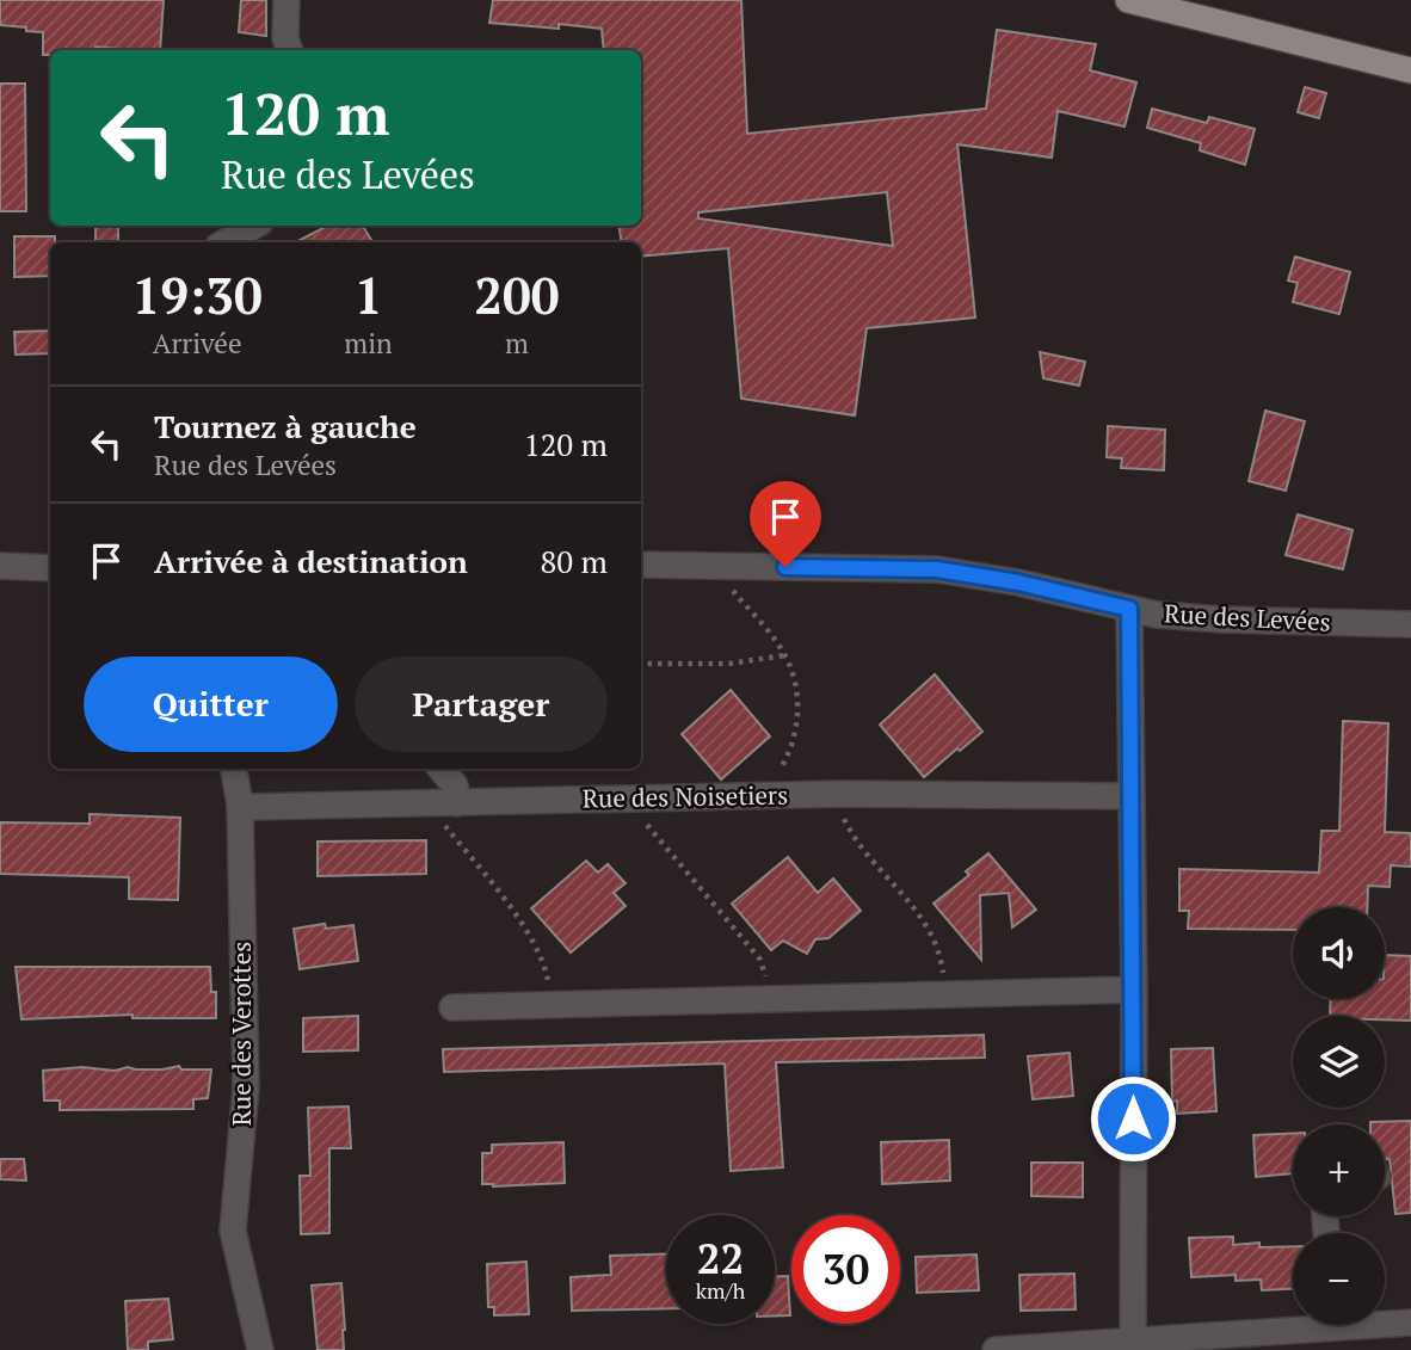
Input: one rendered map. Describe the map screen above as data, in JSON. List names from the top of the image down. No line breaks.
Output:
{"streets":{"street":["Rue des Levées","Rue des Noisetiers","Rue des Verottes"]},"crossings":[["Rue des Noisetiers","Rue des Verottes"]],"page":{"turn":["120 m","Rue des Levées"],"eta":["19:30","Arrivée","1","min","200","m"],"list":[{"name":"Tournez à gauche","note":"Rue des Levées","value":"120 m"},{"name":"Arrivée à destination","value":"80 m"}],"buttons":["Quitter","Partager"],"map_buttons":["+","−"],"speed":"22 km/h","limit":"30"}}
